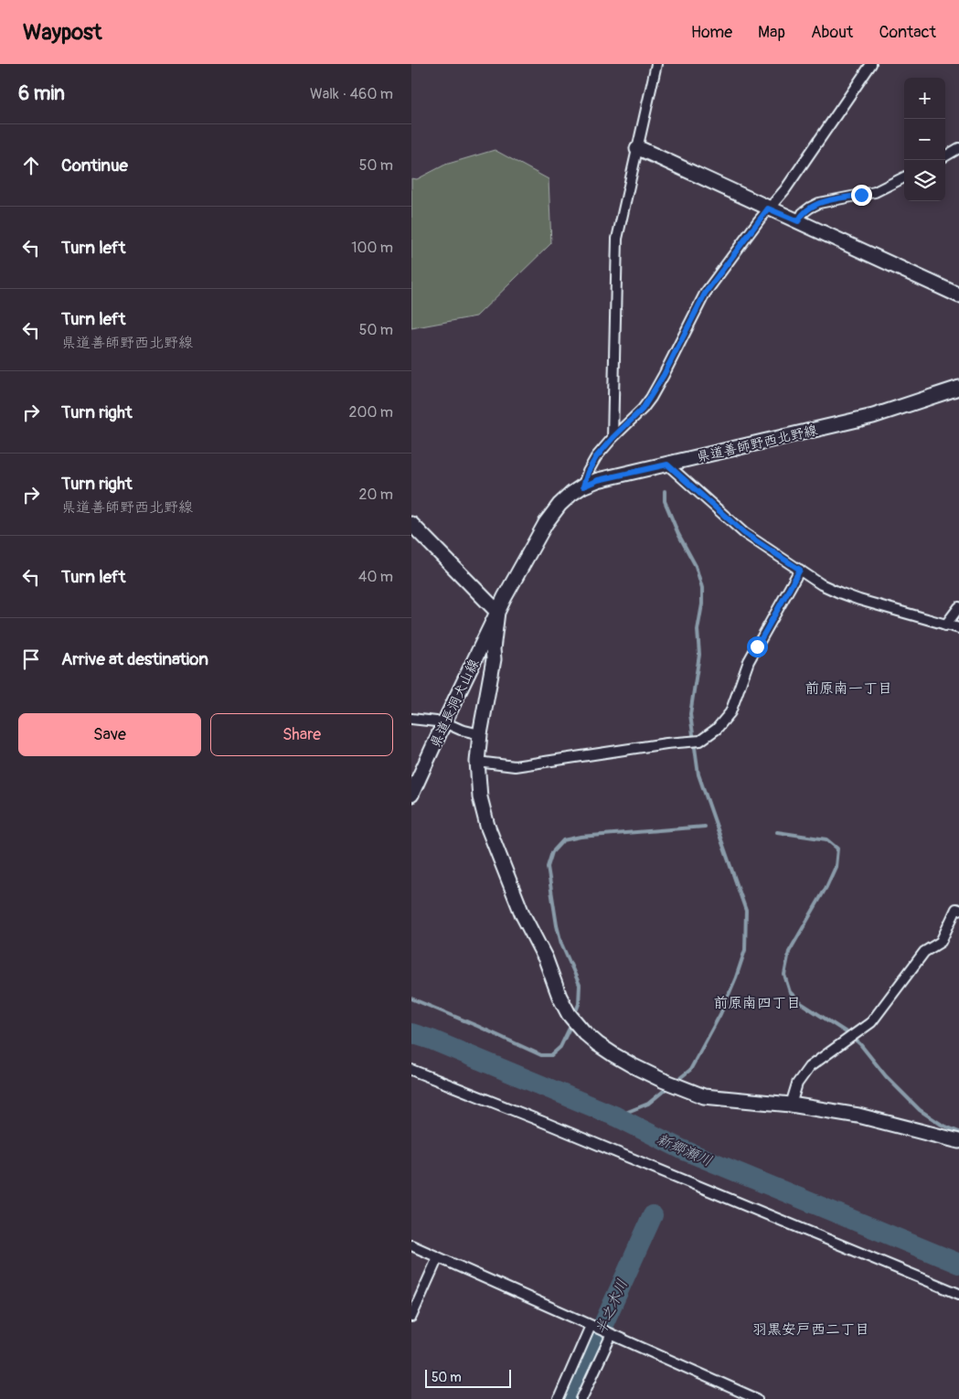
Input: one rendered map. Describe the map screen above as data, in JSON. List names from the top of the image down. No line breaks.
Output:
{"streets":{"main road":["県道善師野西北野線","県道長洞犬山線"]},"crossings":[["県道善師野西北野線","県道長洞犬山線"]],"districts":["前原南一丁目","前原南四丁目","羽黒安戸西二丁目"],"water":["新郷瀬川","半之木川"],"scale_bar":"50 m","page":{"header":"Waypost","nav":["Home","Map","About","Contact"],"heading":["6 min","Walk · 460 m"],"map_buttons":["+","−"],"list":[["Continue","50 m"],["Turn left","100 m"],["Turn left","県道善師野西北野線","50 m"],["Turn right","200 m"],["Turn right","県道善師野西北野線","20 m"],["Turn left","40 m"],"Arrive at destination"],"buttons":["Save","Share"],"scale":"50 m"}}
